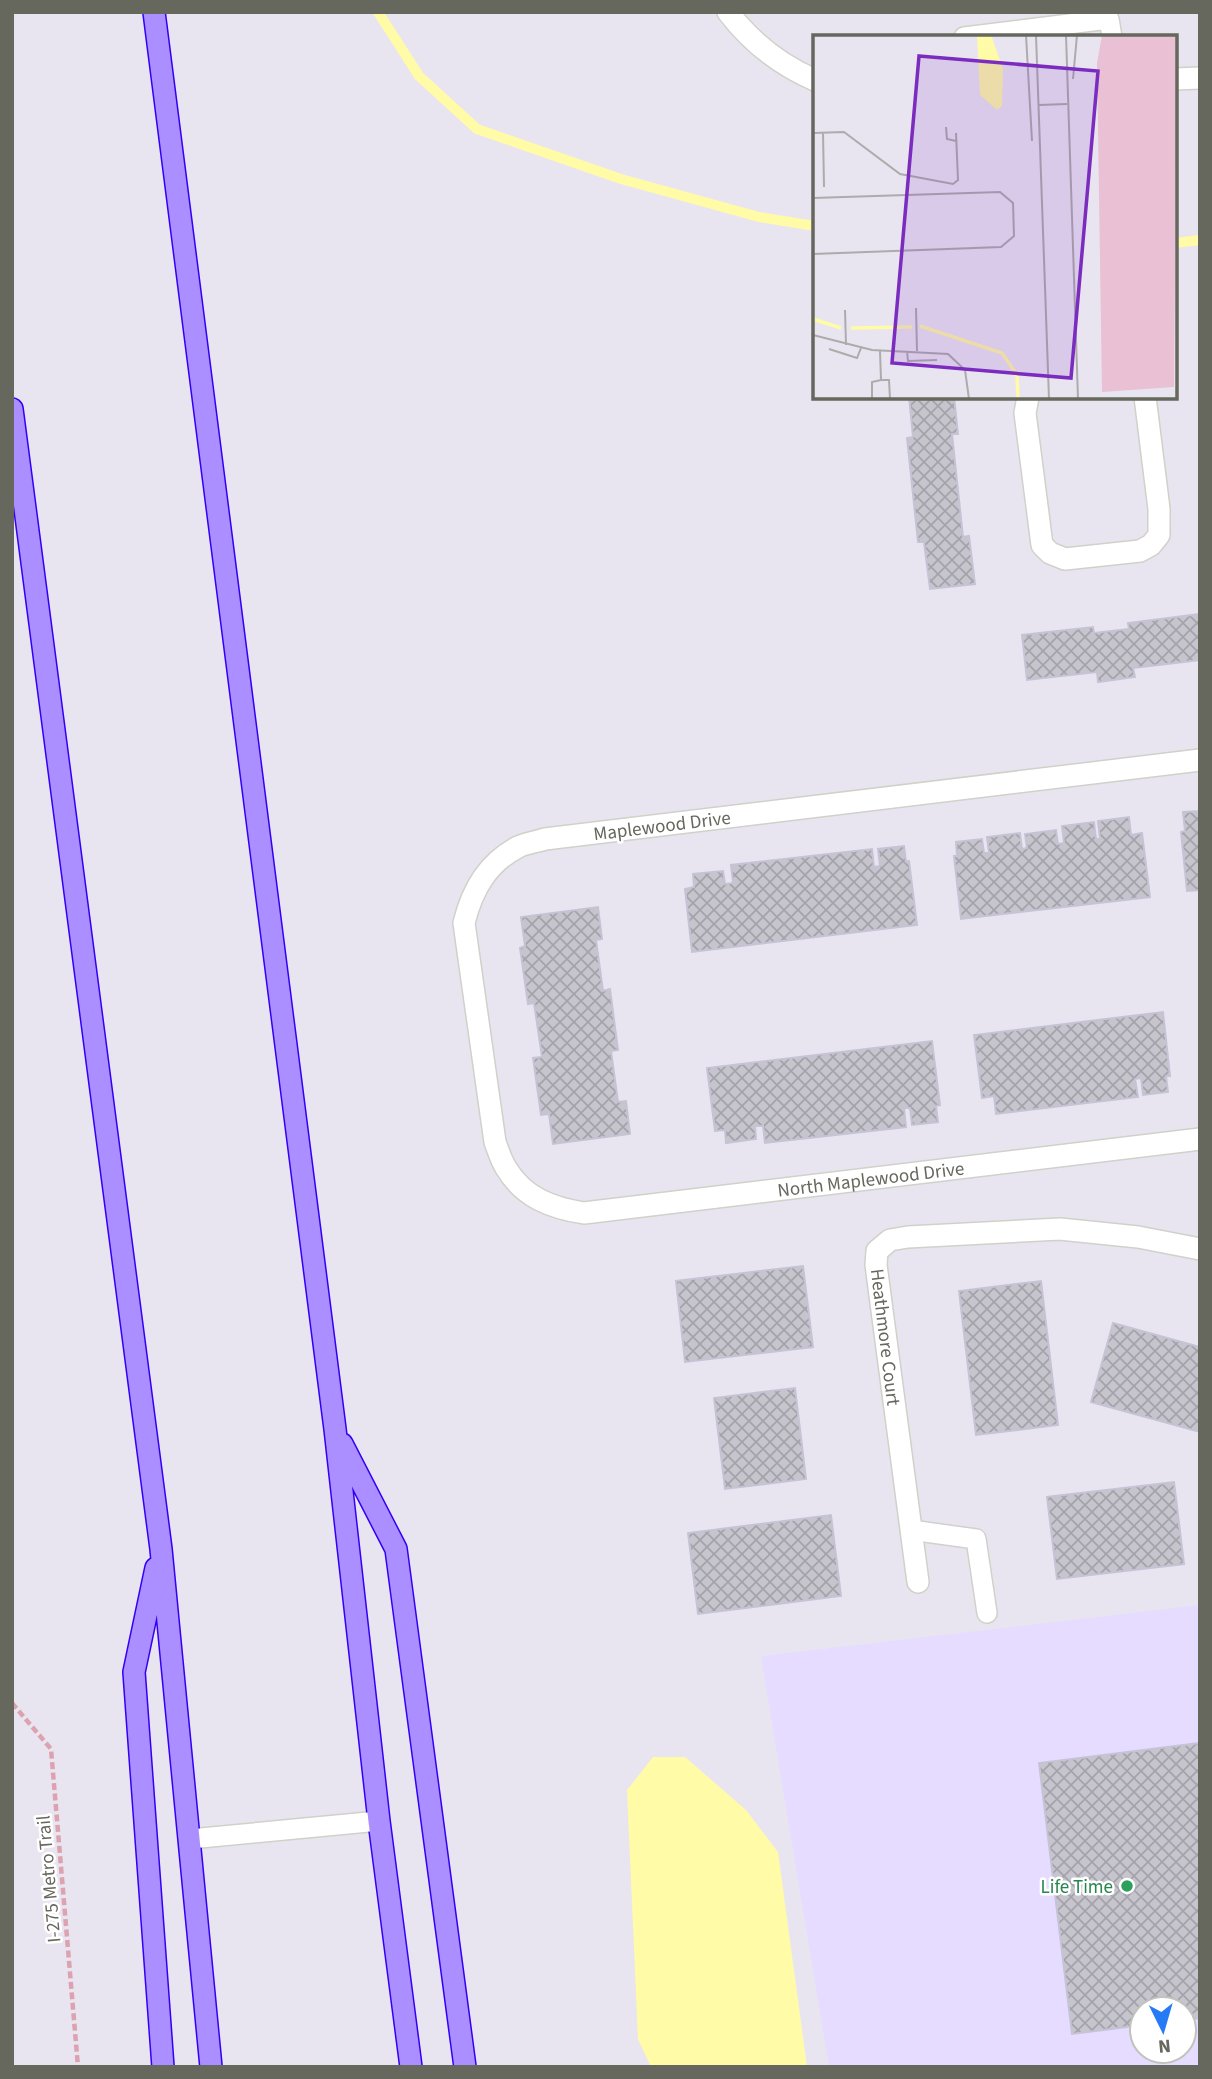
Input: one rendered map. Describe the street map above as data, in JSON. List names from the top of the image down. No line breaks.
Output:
{"streets":{"street":["Maplewood Drive","North Maplewood Drive","Heathmore Court"],"path":["I-275 Metro Trail"]},"crossings":[["Maplewood Drive","North Maplewood Drive"]],"places":["Life Time"],"north":"bottom"}
